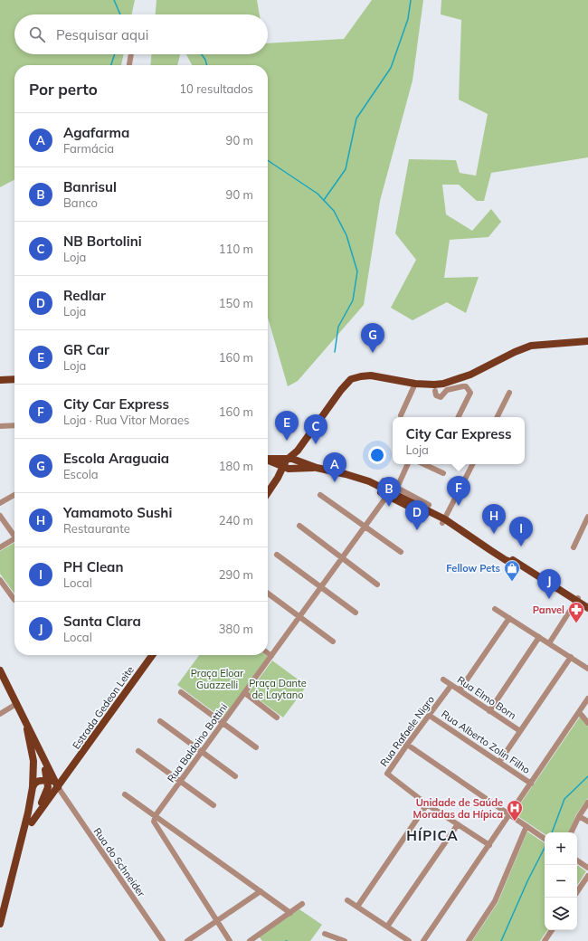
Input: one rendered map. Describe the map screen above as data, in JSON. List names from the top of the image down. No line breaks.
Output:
{"streets":{"main road":["Estrada Gedeon Leite"],"street":["Rua Elmo Born","Rua Rafaele Nigro","Rua Alberto Zolin Filho","Rua Baldoino Bottini","Rua do Schneider"]},"crossings":[["Rua Elmo Born","Rua Rafaele Nigro"],["Estrada Gedeon Leite","Rua do Schneider"],["Rua Rafaele Nigro","Rua Alberto Zolin Filho"]],"districts":["HÍPICA"],"parks":["Praça Eloar Guazzelli","Praça Dante de Laytano"],"places":{"shop":["Fellow Pets"],"pharmacy":["Panvel"],"hospital":["Unidade de Saúde Moradas da Hípica"]},"page":{"search":"Pesquisar aqui","heading":["Por perto","10 resultados"],"list":[{"mark":"A","name":"Agafarma","note":"Farmácia","value":"90 m"},{"mark":"B","name":"Banrisul","note":"Banco","value":"90 m"},{"mark":"C","name":"NB Bortolini","note":"Loja","value":"110 m"},{"mark":"D","name":"Redlar","note":"Loja","value":"150 m"},{"mark":"E","name":"GR Car","note":"Loja","value":"160 m"},{"mark":"F","name":"City Car Express","note":"Loja · Rua Vitor Moraes","value":"160 m"},{"mark":"G","name":"Escola Araguaia","note":"Escola","value":"180 m"},{"mark":"H","name":"Yamamoto Sushi","note":"Restaurante","value":"240 m"},{"mark":"I","name":"PH Clean","note":"Local","value":"290 m"},{"mark":"J","name":"Santa Clara","note":"Local","value":"380 m"}],"pins":["G","E","C","A","F","B","D","H","I","J"],"popup":["City Car Express","Loja"],"map_buttons":["+","−"]}}
